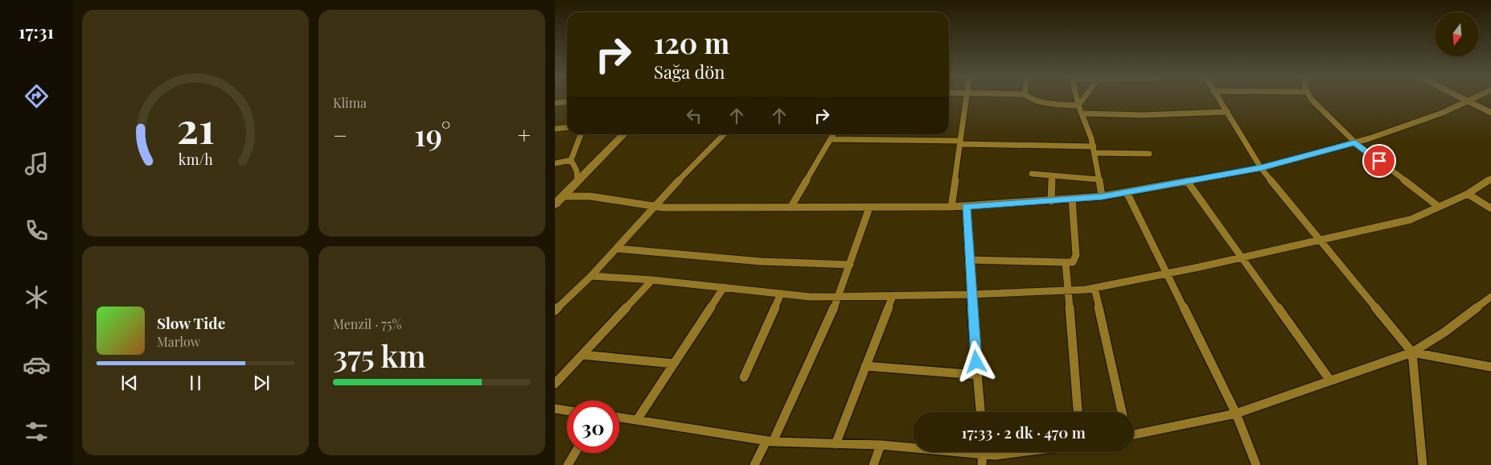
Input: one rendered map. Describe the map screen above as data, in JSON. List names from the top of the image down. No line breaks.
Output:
{"north":"bottom","page":{"tabs":"17:31","tile":["Klima",["Menzil · 75%","375 km"]],"turn":["120 m","Sağa dön"],"heat":["−","19°","+"],"song":["Slow Tide","Marlow"],"limit":"30","trip":"17:33 · 2 dk · 470 m","gauge":["21","km/h"]}}
